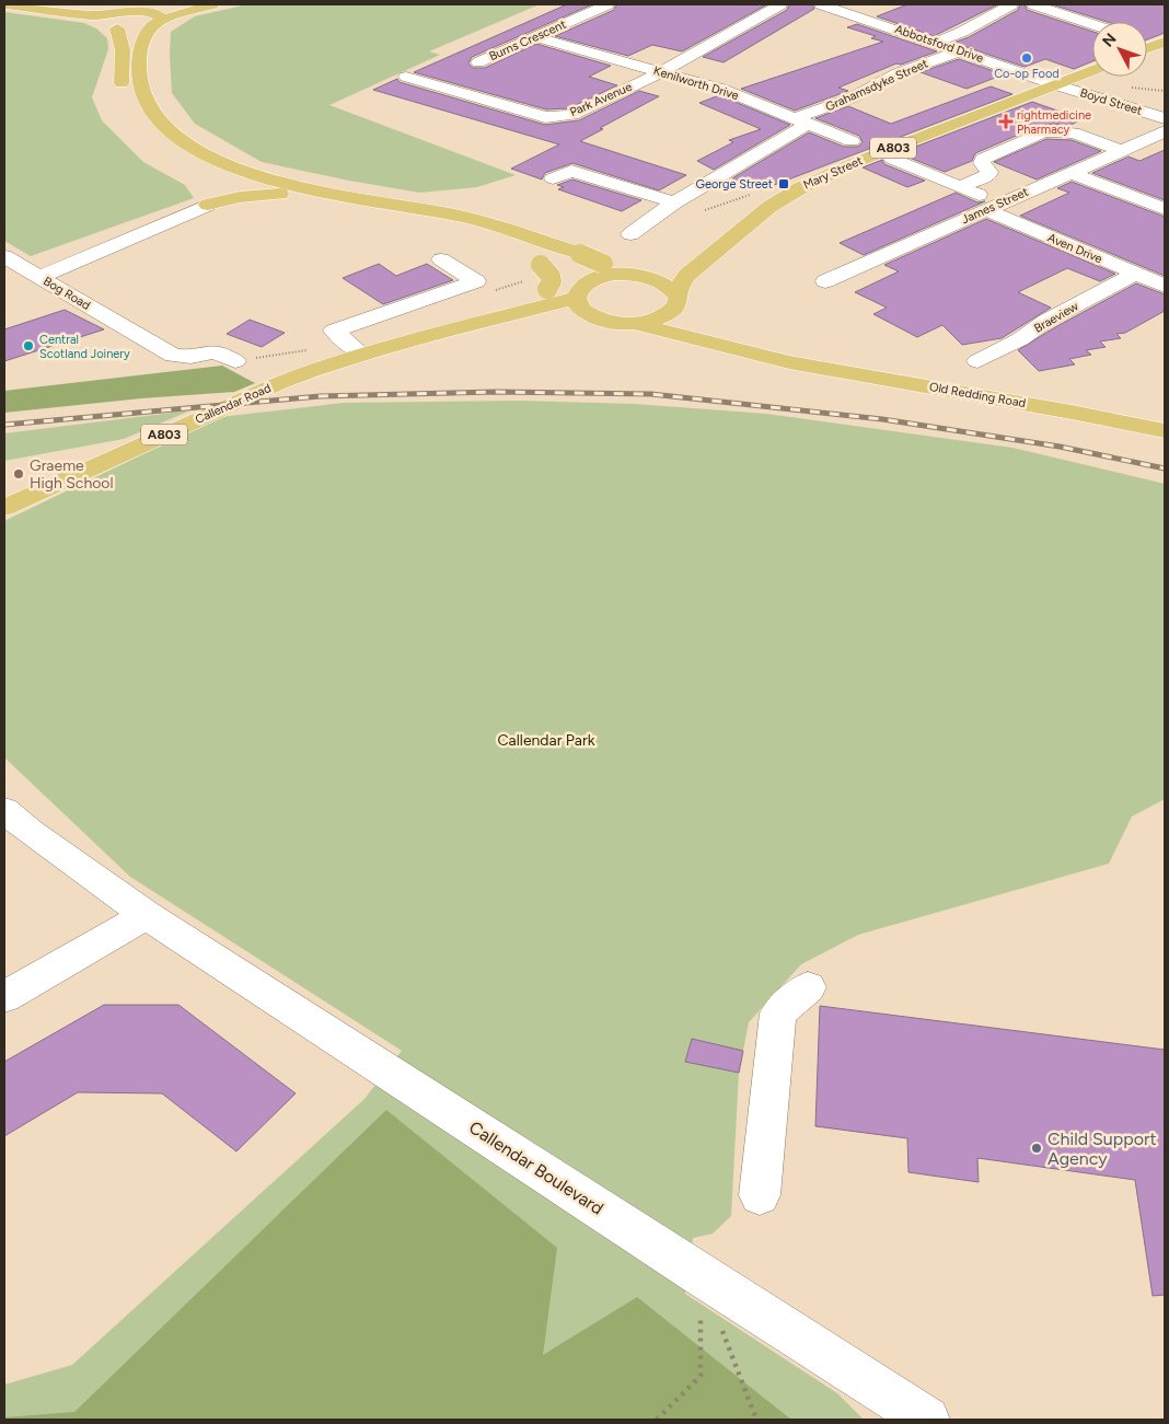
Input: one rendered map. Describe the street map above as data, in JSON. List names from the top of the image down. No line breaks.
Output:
{"streets":{"main road":["A803","Mary Street","Old Redding Road","Callendar Road"],"street":["Burns Crescent","Abbotsford Drive","Kenilworth Drive","Grahamsdyke Street","Park Avenue","Boyd Street","James Street","Aven Drive","Bog Road","Braeview","Callendar Boulevard"]},"crossings":[["Burns Crescent","Kenilworth Drive"],["Abbotsford Drive","Grahamsdyke Street"],["Abbotsford Drive","Boyd Street"],["Abbotsford Drive","Mary Street"],["Kenilworth Drive","Grahamsdyke Street"],["Kenilworth Drive","Park Avenue"],["Kenilworth Drive","Mary Street"],["Boyd Street","Mary Street"],["A803","Mary Street"],["A803","Old Redding Road"],["A803","Callendar Road"],["Mary Street","Old Redding Road"],["James Street","Aven Drive"],["Aven Drive","Braeview"]],"parks":["Callendar Park"],"places":{"other":["Co-op Food","Central Scotland Joinery","Graeme High School","Child Support Agency"],"health":["rightmedicine Pharmacy"],"transit":["George Street"]},"north":"top left"}
